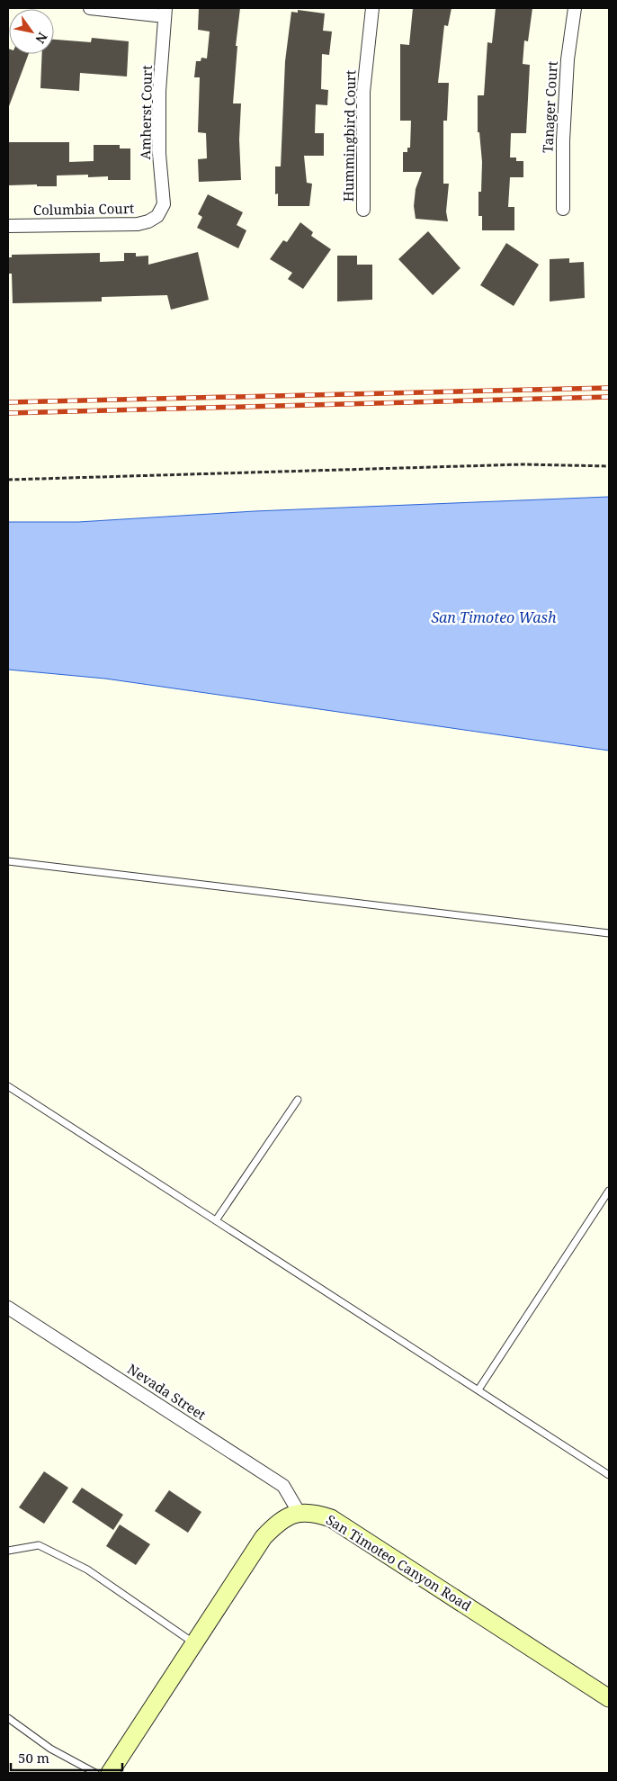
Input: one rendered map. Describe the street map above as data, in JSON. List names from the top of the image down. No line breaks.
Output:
{"streets":{"main road":["San Timoteo Canyon Road"],"street":["Tanager Court","Amherst Court","Hummingbird Court","Columbia Court","Nevada Street"]},"crossings":[["Amherst Court","Columbia Court"],["Nevada Street","San Timoteo Canyon Road"]],"water":["San Timoteo Wash"],"scale_bar":"50 m","north":"bottom right"}
